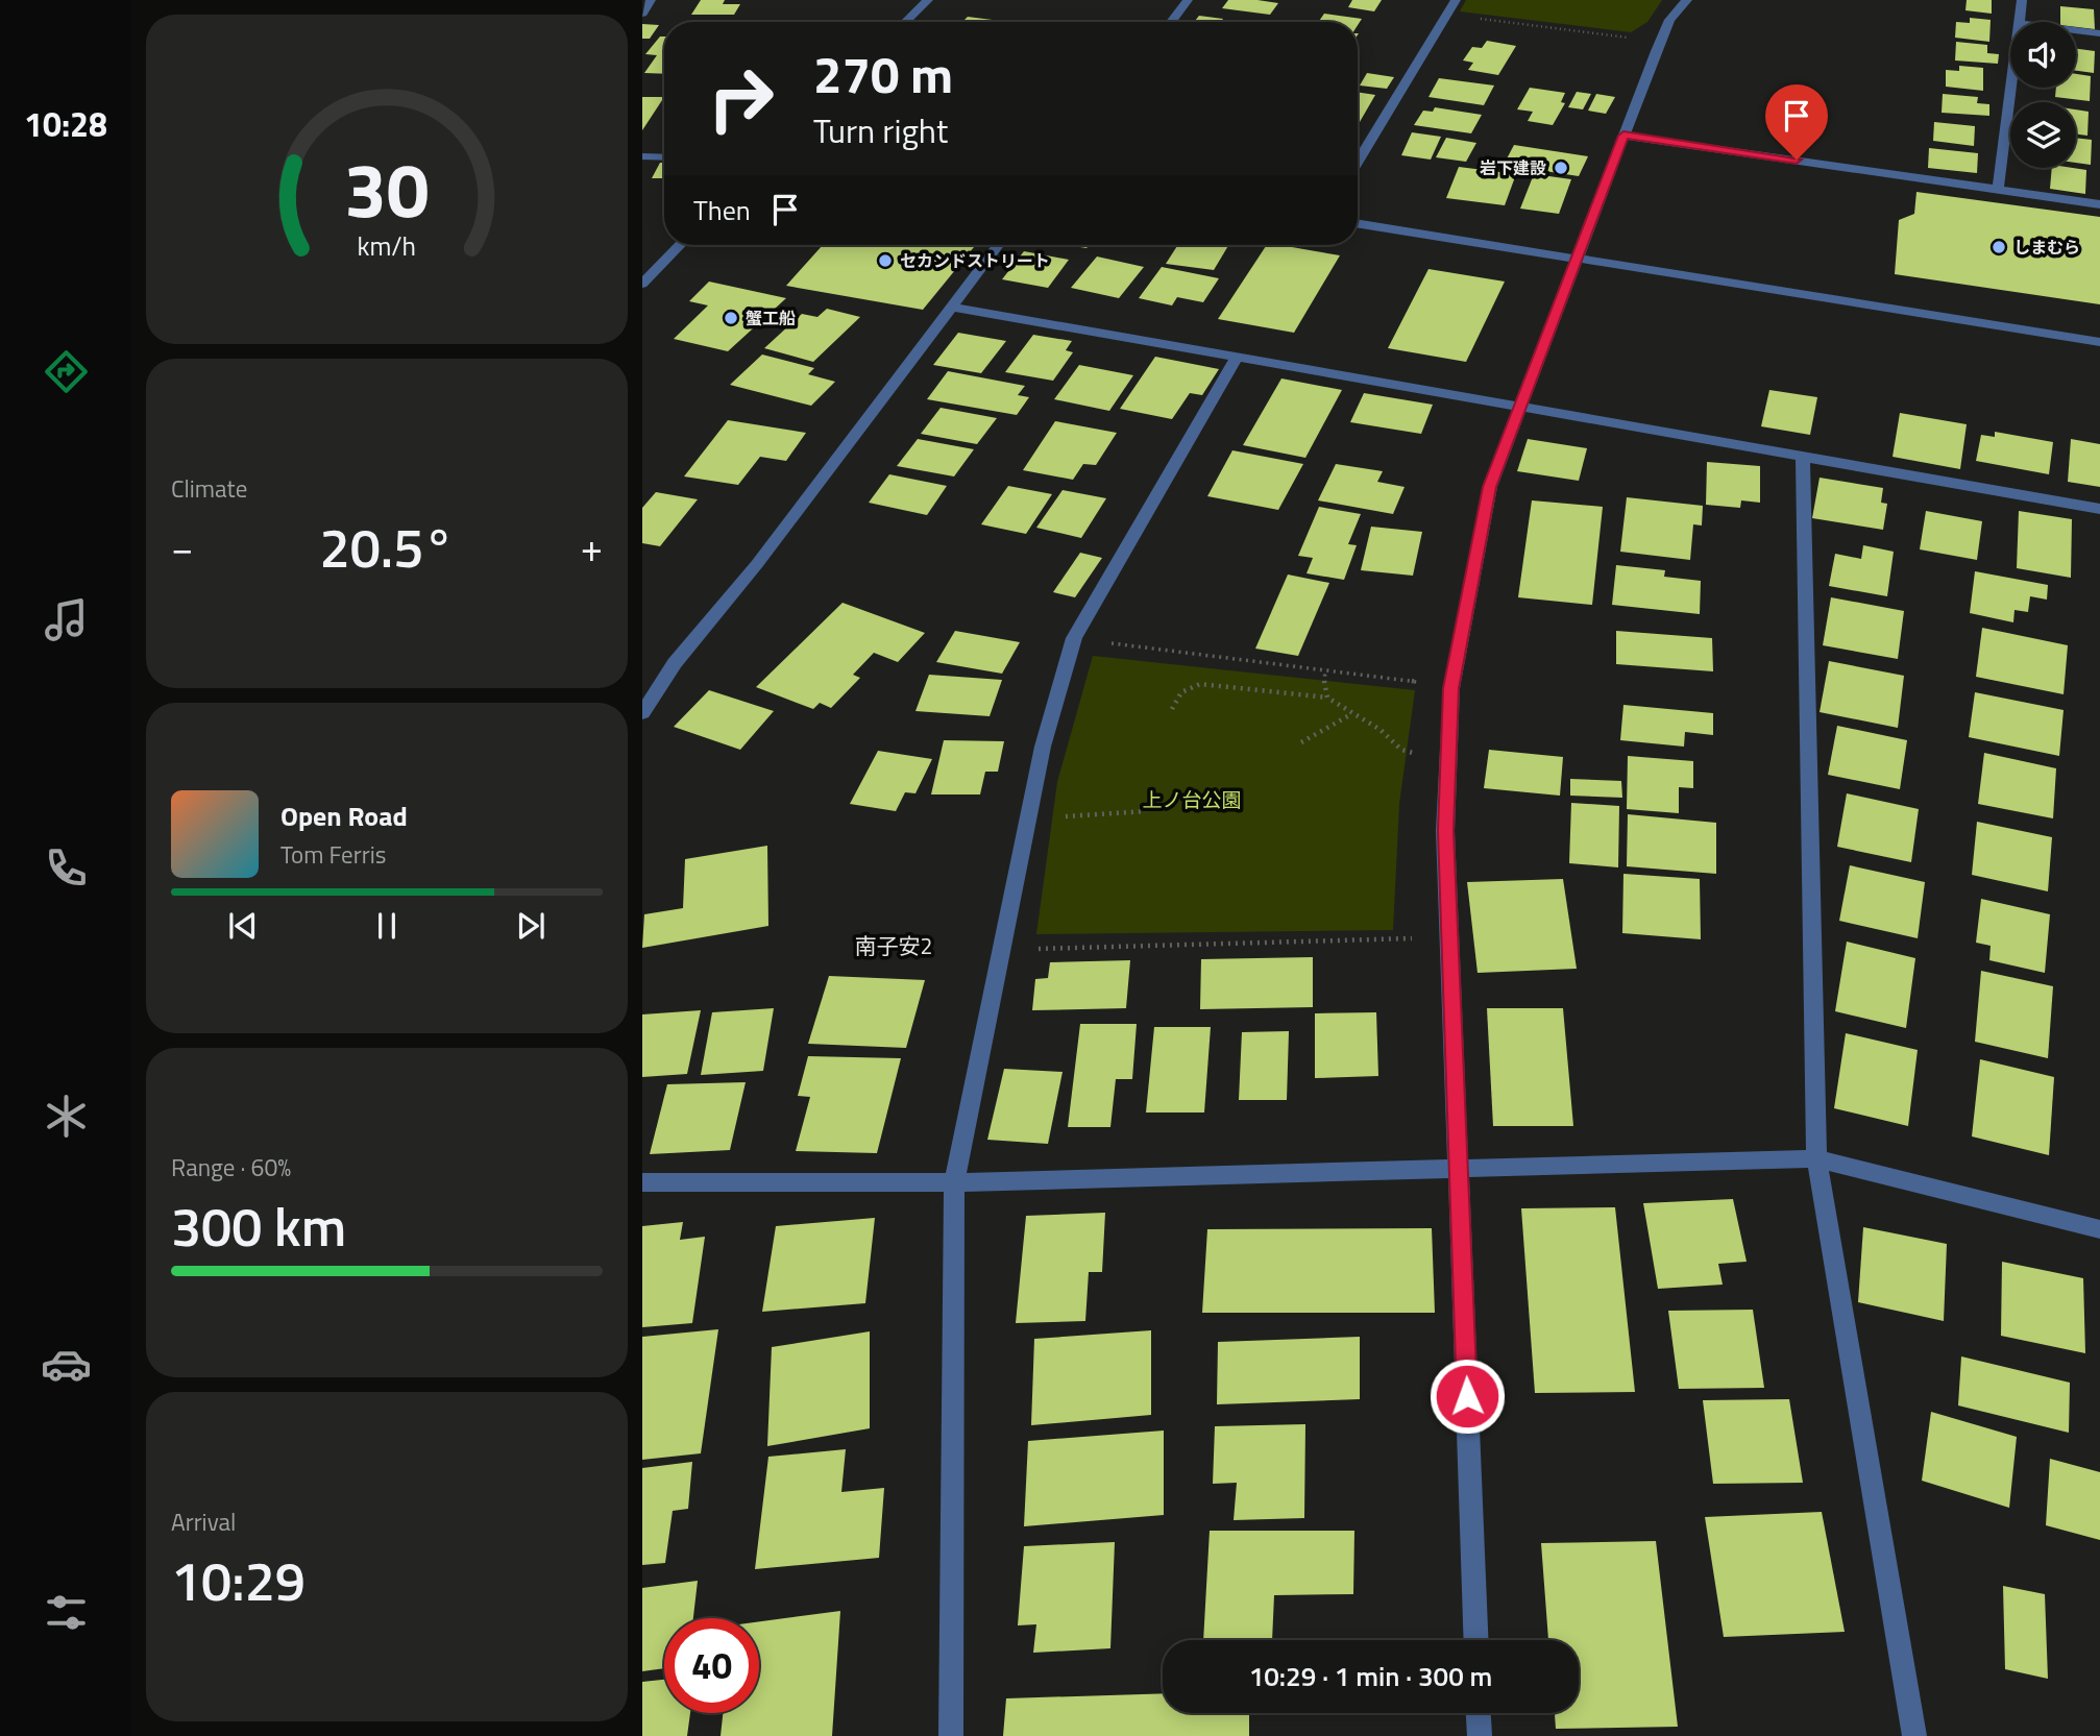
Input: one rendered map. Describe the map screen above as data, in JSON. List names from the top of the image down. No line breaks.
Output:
{"districts":["南子安2"],"parks":["上ノ台公園"],"places":["岩下建設","しまむら","セカンドストリート","蟹工船"],"page":{"tabs":"10:28","turn":["270 m","Turn right"],"then":"Then","tile":["Climate",["Range · 60%","300 km"],["Arrival","10:29"]],"heat":["−","20.5°","+"],"song":["Open Road","Tom Ferris"],"limit":"40","trip":"10:29 · 1 min · 300 m","gauge":["30","km/h"]}}
